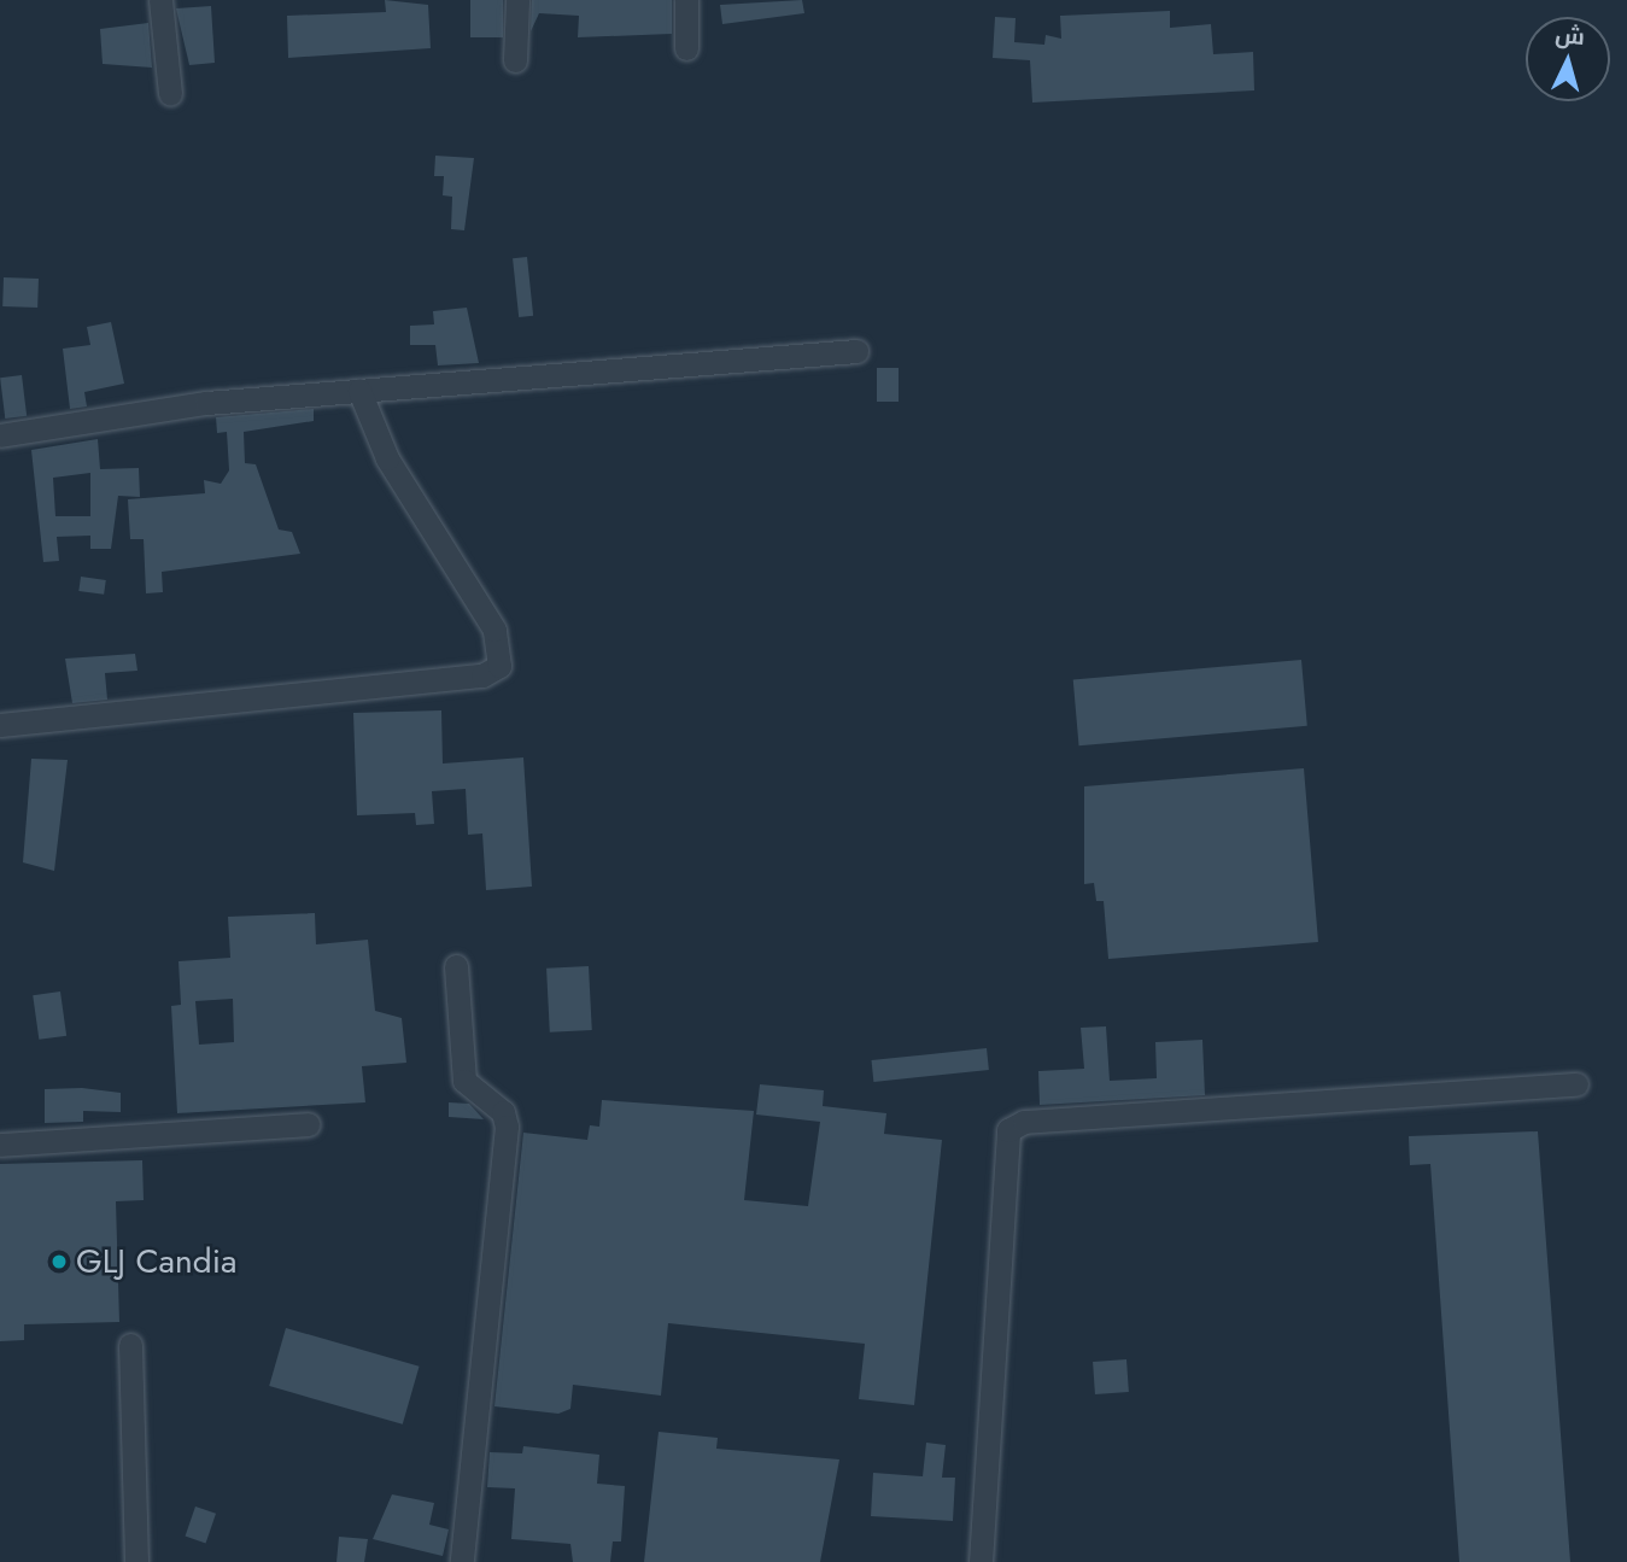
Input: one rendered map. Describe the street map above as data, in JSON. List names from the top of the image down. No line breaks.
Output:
{"places":["GLJ Candia"],"north":"top"}
